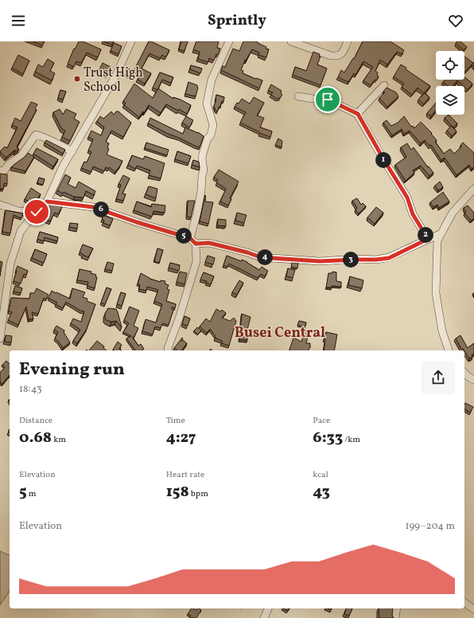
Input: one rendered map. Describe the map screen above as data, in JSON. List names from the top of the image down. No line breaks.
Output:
{"districts":["Busei Central"],"places":["Trust High School"],"page":{"header":"Sprintly","pins":["1","6","2","5","4","3"],"heading":["Evening run","18:43"],"stats":[["Distance","0.68 km"],["Time","4:27"],["Pace","6:33 /km"],["Elevation","5 m"],["Heart rate","158 bpm"],["kcal","43"]],"chart":["Elevation","199–204 m"]}}
